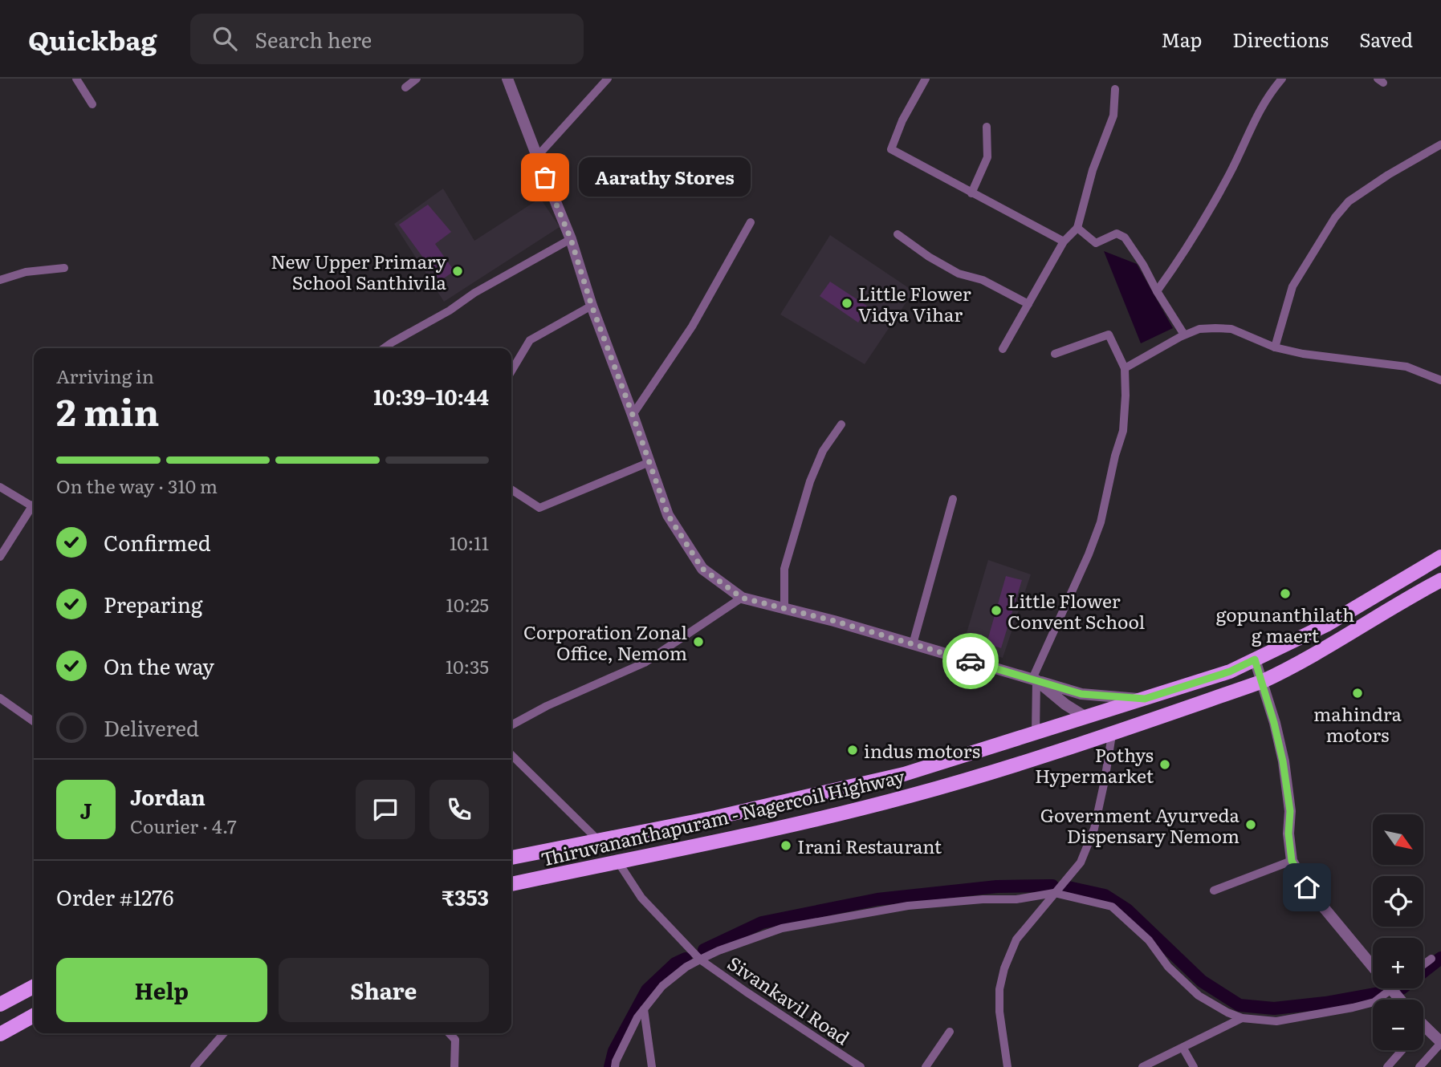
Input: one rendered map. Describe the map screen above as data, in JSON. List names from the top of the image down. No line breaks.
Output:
{"streets":{"main road":["Thiruvananthapuram - Nagercoil Highway"],"street":["Sivankavil Road"]},"crossings":[["Thiruvananthapuram - Nagercoil Highway","Sivankavil Road"]],"places":["Aarathy Stores","New Upper Primary School Santhivila","Little Flower Vidya Vihar","gopunanthilath g maert","Little Flower Convent School","Corporation Zonal Office, Nemom","mahindra motors","indus motors","Pothys Hypermarket","Government Ayurveda Dispensary Nemom","Irani Restaurant"],"north":"bottom right","page":{"header":"Quickbag","search":"Search here","nav":["Map","Directions","Saved"],"bubble":"Aarathy Stores","heading":["2 min","Arriving in","10:39–10:44"],"panel":["Jordan","Courier · 4.7","Order #1276","₹353"],"bar":"On the way · 310 m","list":[["Confirmed","10:11"],["Preparing","10:25"],["On the way","10:35"],"Delivered"],"round":"J","map_buttons":["+","−"],"buttons":["Help","Share"]}}
